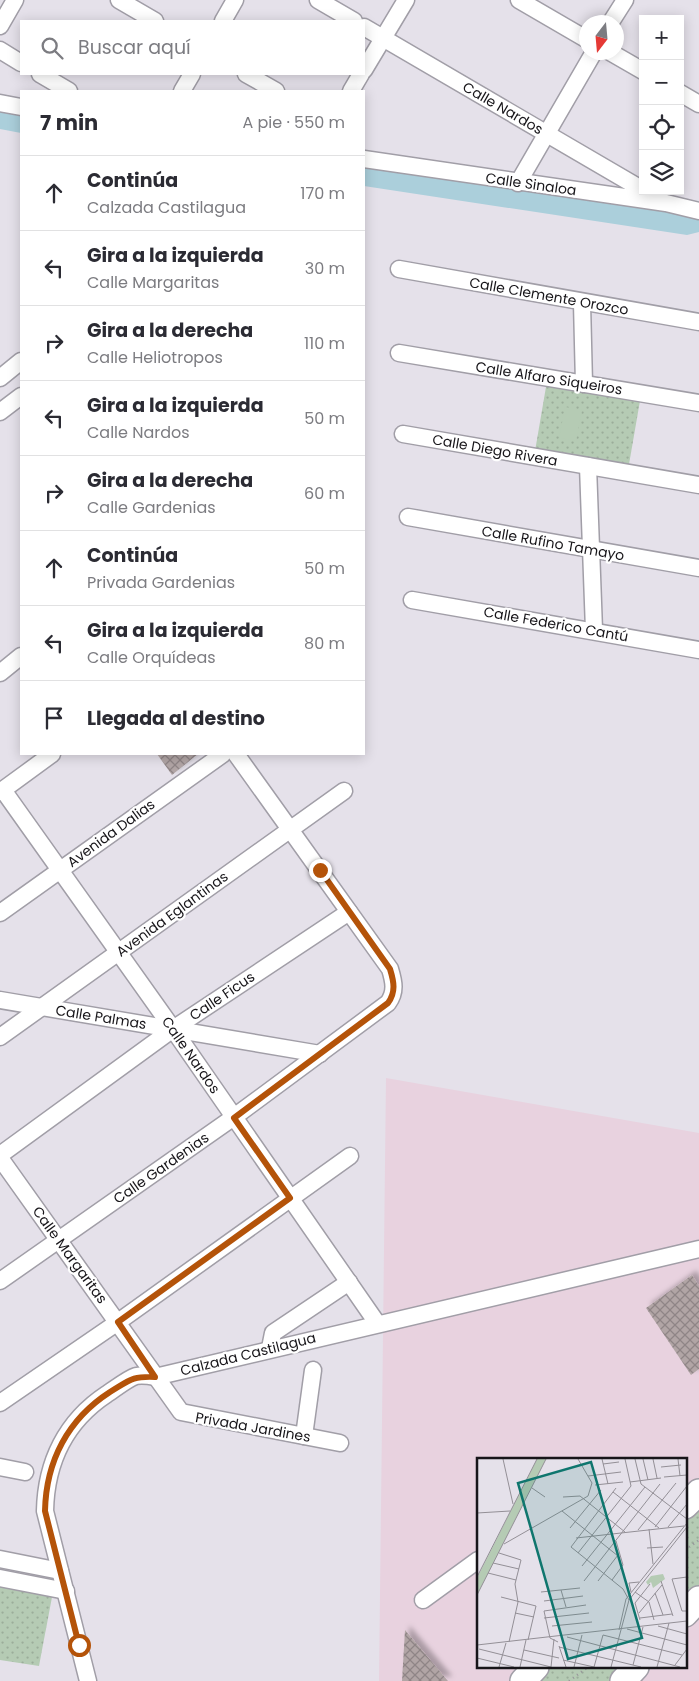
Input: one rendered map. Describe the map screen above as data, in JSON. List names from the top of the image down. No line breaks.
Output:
{"streets":{"street":["Calle Nardos","Calle Sinaloa","Calle Clemente Orozco","Calle Alfaro Siqueiros","Calle Diego Rivera","Calle Rufino Tamayo","Calle Federico Cantú","Avenida Dalias","Avenida Eglantinas","Calle Ficus","Calle Palmas","Calle Gardenias","Calle Margaritas","Calzada Castilagua","Privada Jardines"]},"crossings":[["Calle Nardos","Calle Sinaloa"],["Calle Nardos","Avenida Dalias"],["Calle Nardos","Avenida Eglantinas"],["Calle Nardos","Calle Ficus"],["Calle Nardos","Calle Palmas"],["Calle Nardos","Calle Gardenias"],["Calle Nardos","Calzada Castilagua"],["Avenida Eglantinas","Calle Palmas"],["Calle Ficus","Calle Palmas"],["Calle Ficus","Calle Gardenias"],["Calle Ficus","Calle Margaritas"],["Calle Palmas","Calle Gardenias"],["Calle Gardenias","Calle Margaritas"],["Calle Margaritas","Calzada Castilagua"],["Calle Margaritas","Privada Jardines"],["Calzada Castilagua","Privada Jardines"]],"north":"bottom","page":{"map_buttons":["+","−"],"search":"Buscar aquí","heading":["7 min","A pie · 550 m"],"list":[["Continúa","Calzada Castilagua","170 m"],["Gira a la izquierda","Calle Margaritas","30 m"],["Gira a la derecha","Calle Heliotropos","110 m"],["Gira a la izquierda","Calle Nardos","50 m"],["Gira a la derecha","Calle Gardenias","60 m"],["Continúa","Privada Gardenias","50 m"],["Gira a la izquierda","Calle Orquídeas","80 m"],"Llegada al destino"]}}
